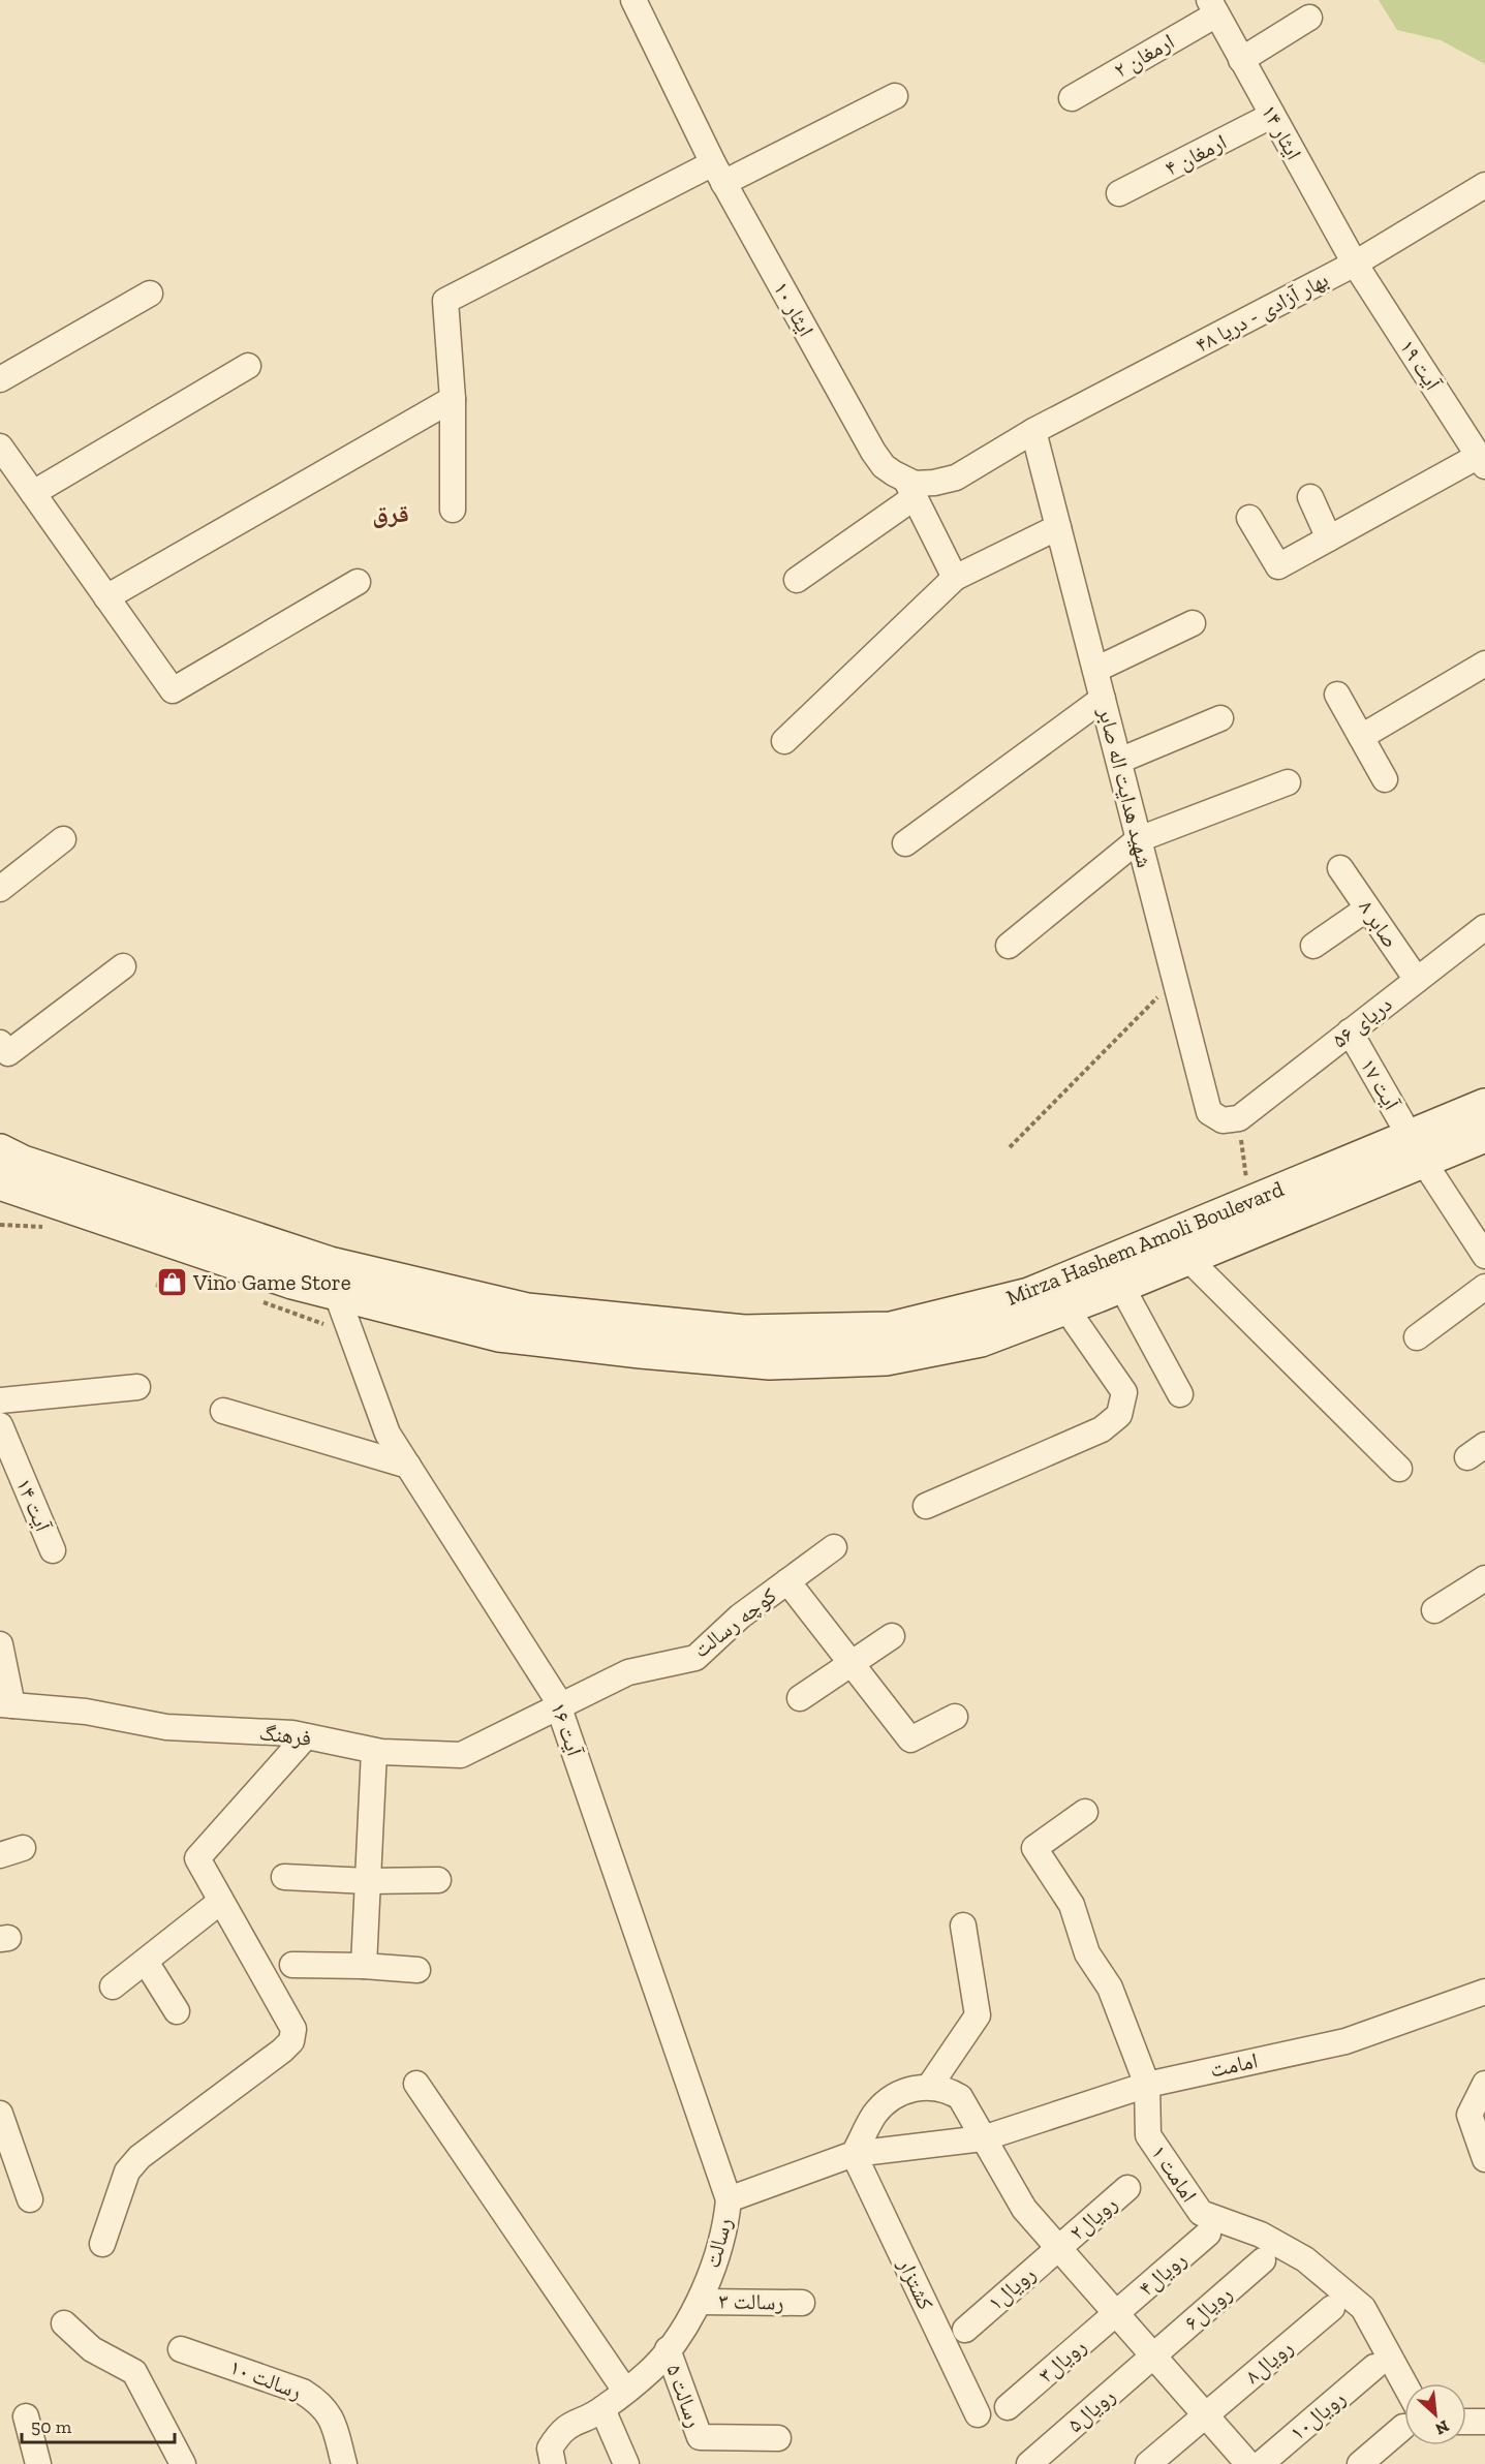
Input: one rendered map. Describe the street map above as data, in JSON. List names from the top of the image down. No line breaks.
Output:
{"streets":{"main road":["Mirza Hashem Amoli Boulevard"],"street":["ارمغان ۲","ایثار ۱۴","ارمغان ۴","ایثار ۱۰","بهار آزادی - دریا ۴۸","آیت ۱۹","شهید هدایت اله صابر","صابر ۸","دریای ۵۶","آیت ۱۷","آيت ۱۴","کوچه رسالت","آیت ۱۶","فرهنگ","امامت","امامت ۱","رویال۲","رسالت","رویال۴","کشتزار","رویال۱","رسالت ۳","رویال۶","رویال۳","رویال۸","رسالت ۱۰","رسالت ۵","رویال۵","رویال۱۰"]},"crossings":[["ارمغان ۲","ایثار ۱۴"],["ایثار ۱۴","ارمغان ۴"],["ایثار ۱۴","بهار آزادی - دریا ۴۸"],["ایثار ۱۴","آیت ۱۹"],["بهار آزادی - دریا ۴۸","آیت ۱۹"],["بهار آزادی - دریا ۴۸","شهید هدایت اله صابر"],["شهید هدایت اله صابر","دریای ۵۶"],["صابر ۸","دریای ۵۶"],["دریای ۵۶","آیت ۱۷"],["آیت ۱۷","Mirza Hashem Amoli Boulevard"],["Mirza Hashem Amoli Boulevard","آیت ۱۶"],["کوچه رسالت","آیت ۱۶"],["کوچه رسالت","فرهنگ"],["آیت ۱۶","فرهنگ"],["آیت ۱۶","رسالت"],["امامت","امامت ۱"],["امامت","رسالت"],["رویال۲","رویال۱"],["رسالت","کشتزار"],["رسالت","رسالت ۳"],["رسالت","رسالت ۵"],["رویال۴","رویال۳"],["رویال۶","رویال۵"]],"districts":["قرق"],"places":{"shop":["Vino Game Store"]},"scale_bar":"50 m","north":"bottom right"}
